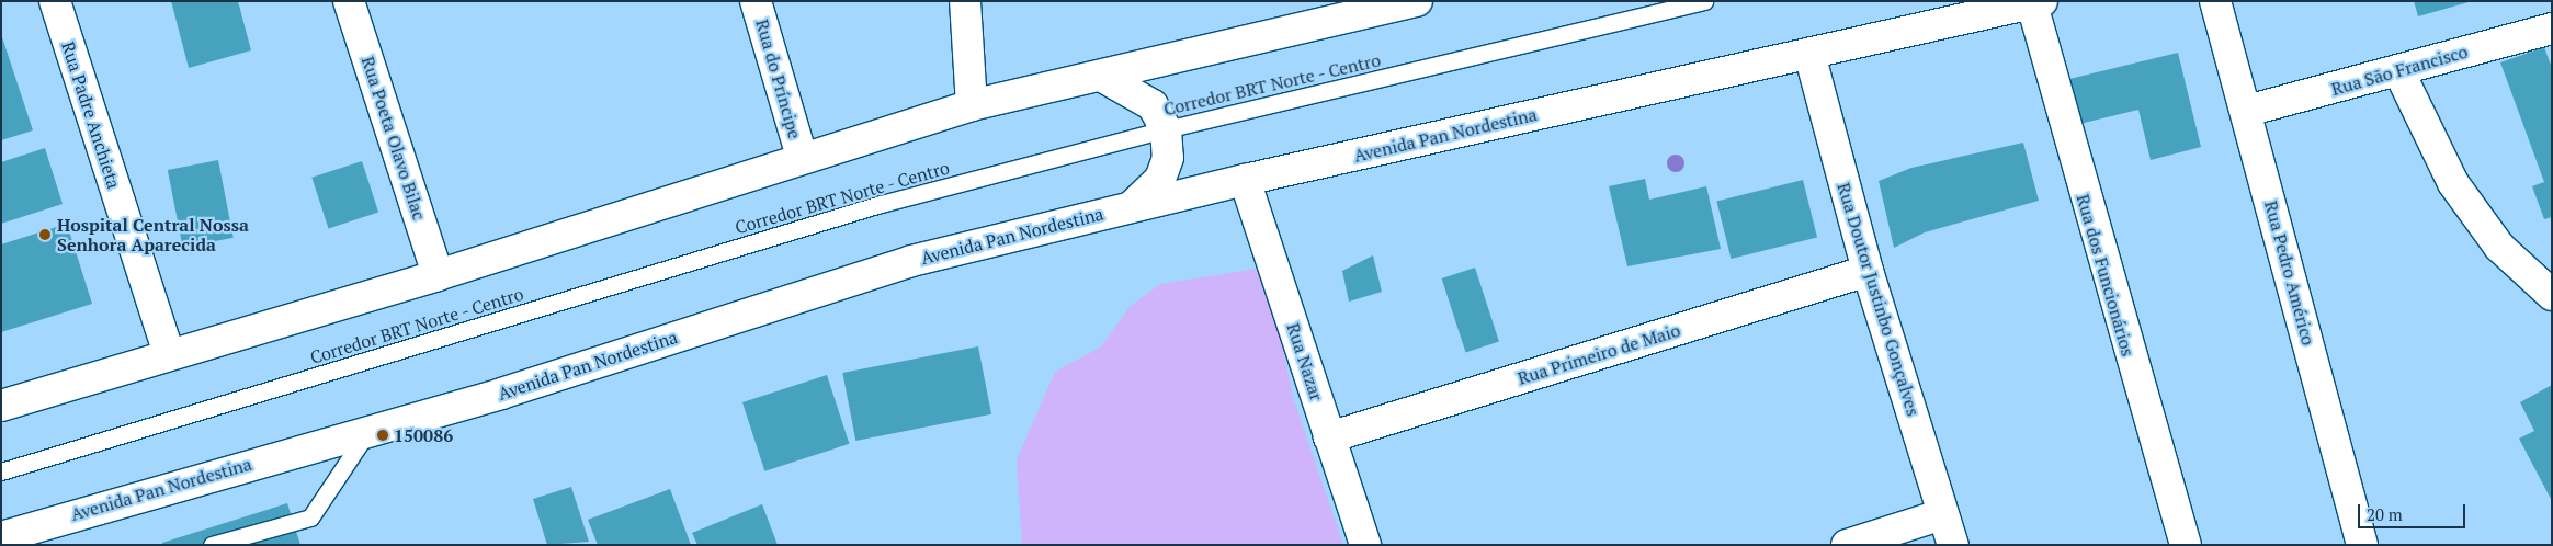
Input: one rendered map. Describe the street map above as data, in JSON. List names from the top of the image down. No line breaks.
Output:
{"streets":{"main road":["Rua São Francisco","Rua do Príncipe","Rua Padre Anchieta","Avenida Pan Nordestina","Rua Poeta Olavo Bilac","Rua Pedro Américo","Rua dos Funcionários","Rua Doutor Justinbo Gonçalves","Rua Primeiro de Maio","Rua Nazar"],"lane":["Corredor BRT Norte - Centro"]},"crossings":[["Rua São Francisco","Rua Pedro Américo"],["Avenida Pan Nordestina","Rua dos Funcionários"],["Avenida Pan Nordestina","Rua Doutor Justinbo Gonçalves"],["Avenida Pan Nordestina","Rua Nazar"],["Rua Doutor Justinbo Gonçalves","Rua Primeiro de Maio"],["Rua Primeiro de Maio","Rua Nazar"]],"places":["Hospital Central Nossa Senhora Aparecida","150086"],"scale_bar":"20 m"}
